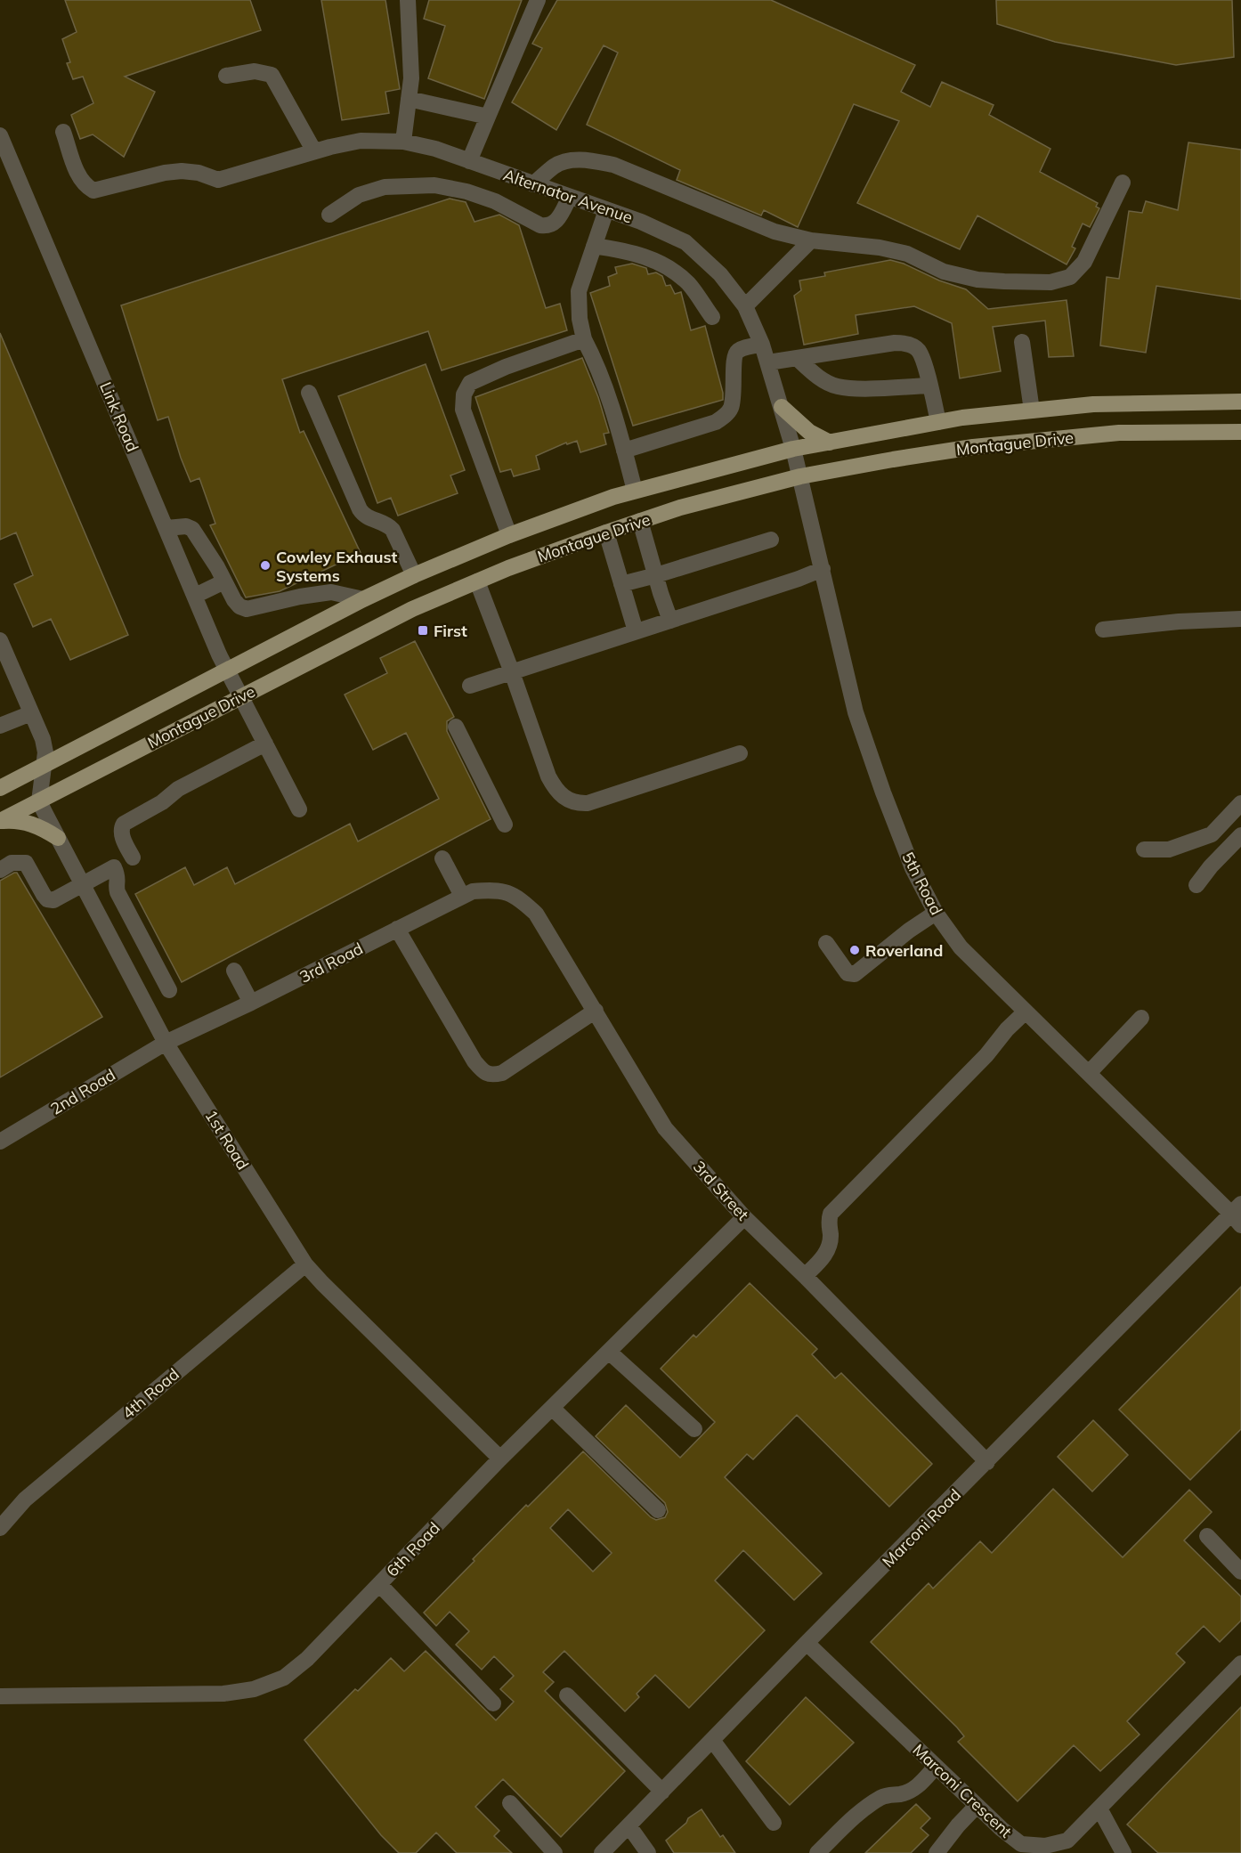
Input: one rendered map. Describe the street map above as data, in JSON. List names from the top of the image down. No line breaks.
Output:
{"streets":{"main road":["Montague Drive"],"street":["Alternator Avenue","Link Road","5th Road","3rd Road","2nd Road","1st Road","3rd Street","4th Road","Marconi Road","6th Road","Marconi Crescent"]},"crossings":[["Alternator Avenue","Montague Drive"],["Alternator Avenue","5th Road"],["Link Road","Montague Drive"],["Montague Drive","5th Road"],["Montague Drive","1st Road"],["5th Road","Marconi Road"],["3rd Road","2nd Road"],["3rd Road","1st Road"],["3rd Road","3rd Street"],["2nd Road","1st Road"],["1st Road","4th Road"],["1st Road","6th Road"],["3rd Street","Marconi Road"],["3rd Street","6th Road"],["Marconi Road","Marconi Crescent"]],"places":{"other":["Cowley Exhaust Systems","Roverland"],"transit":["First"]}}
